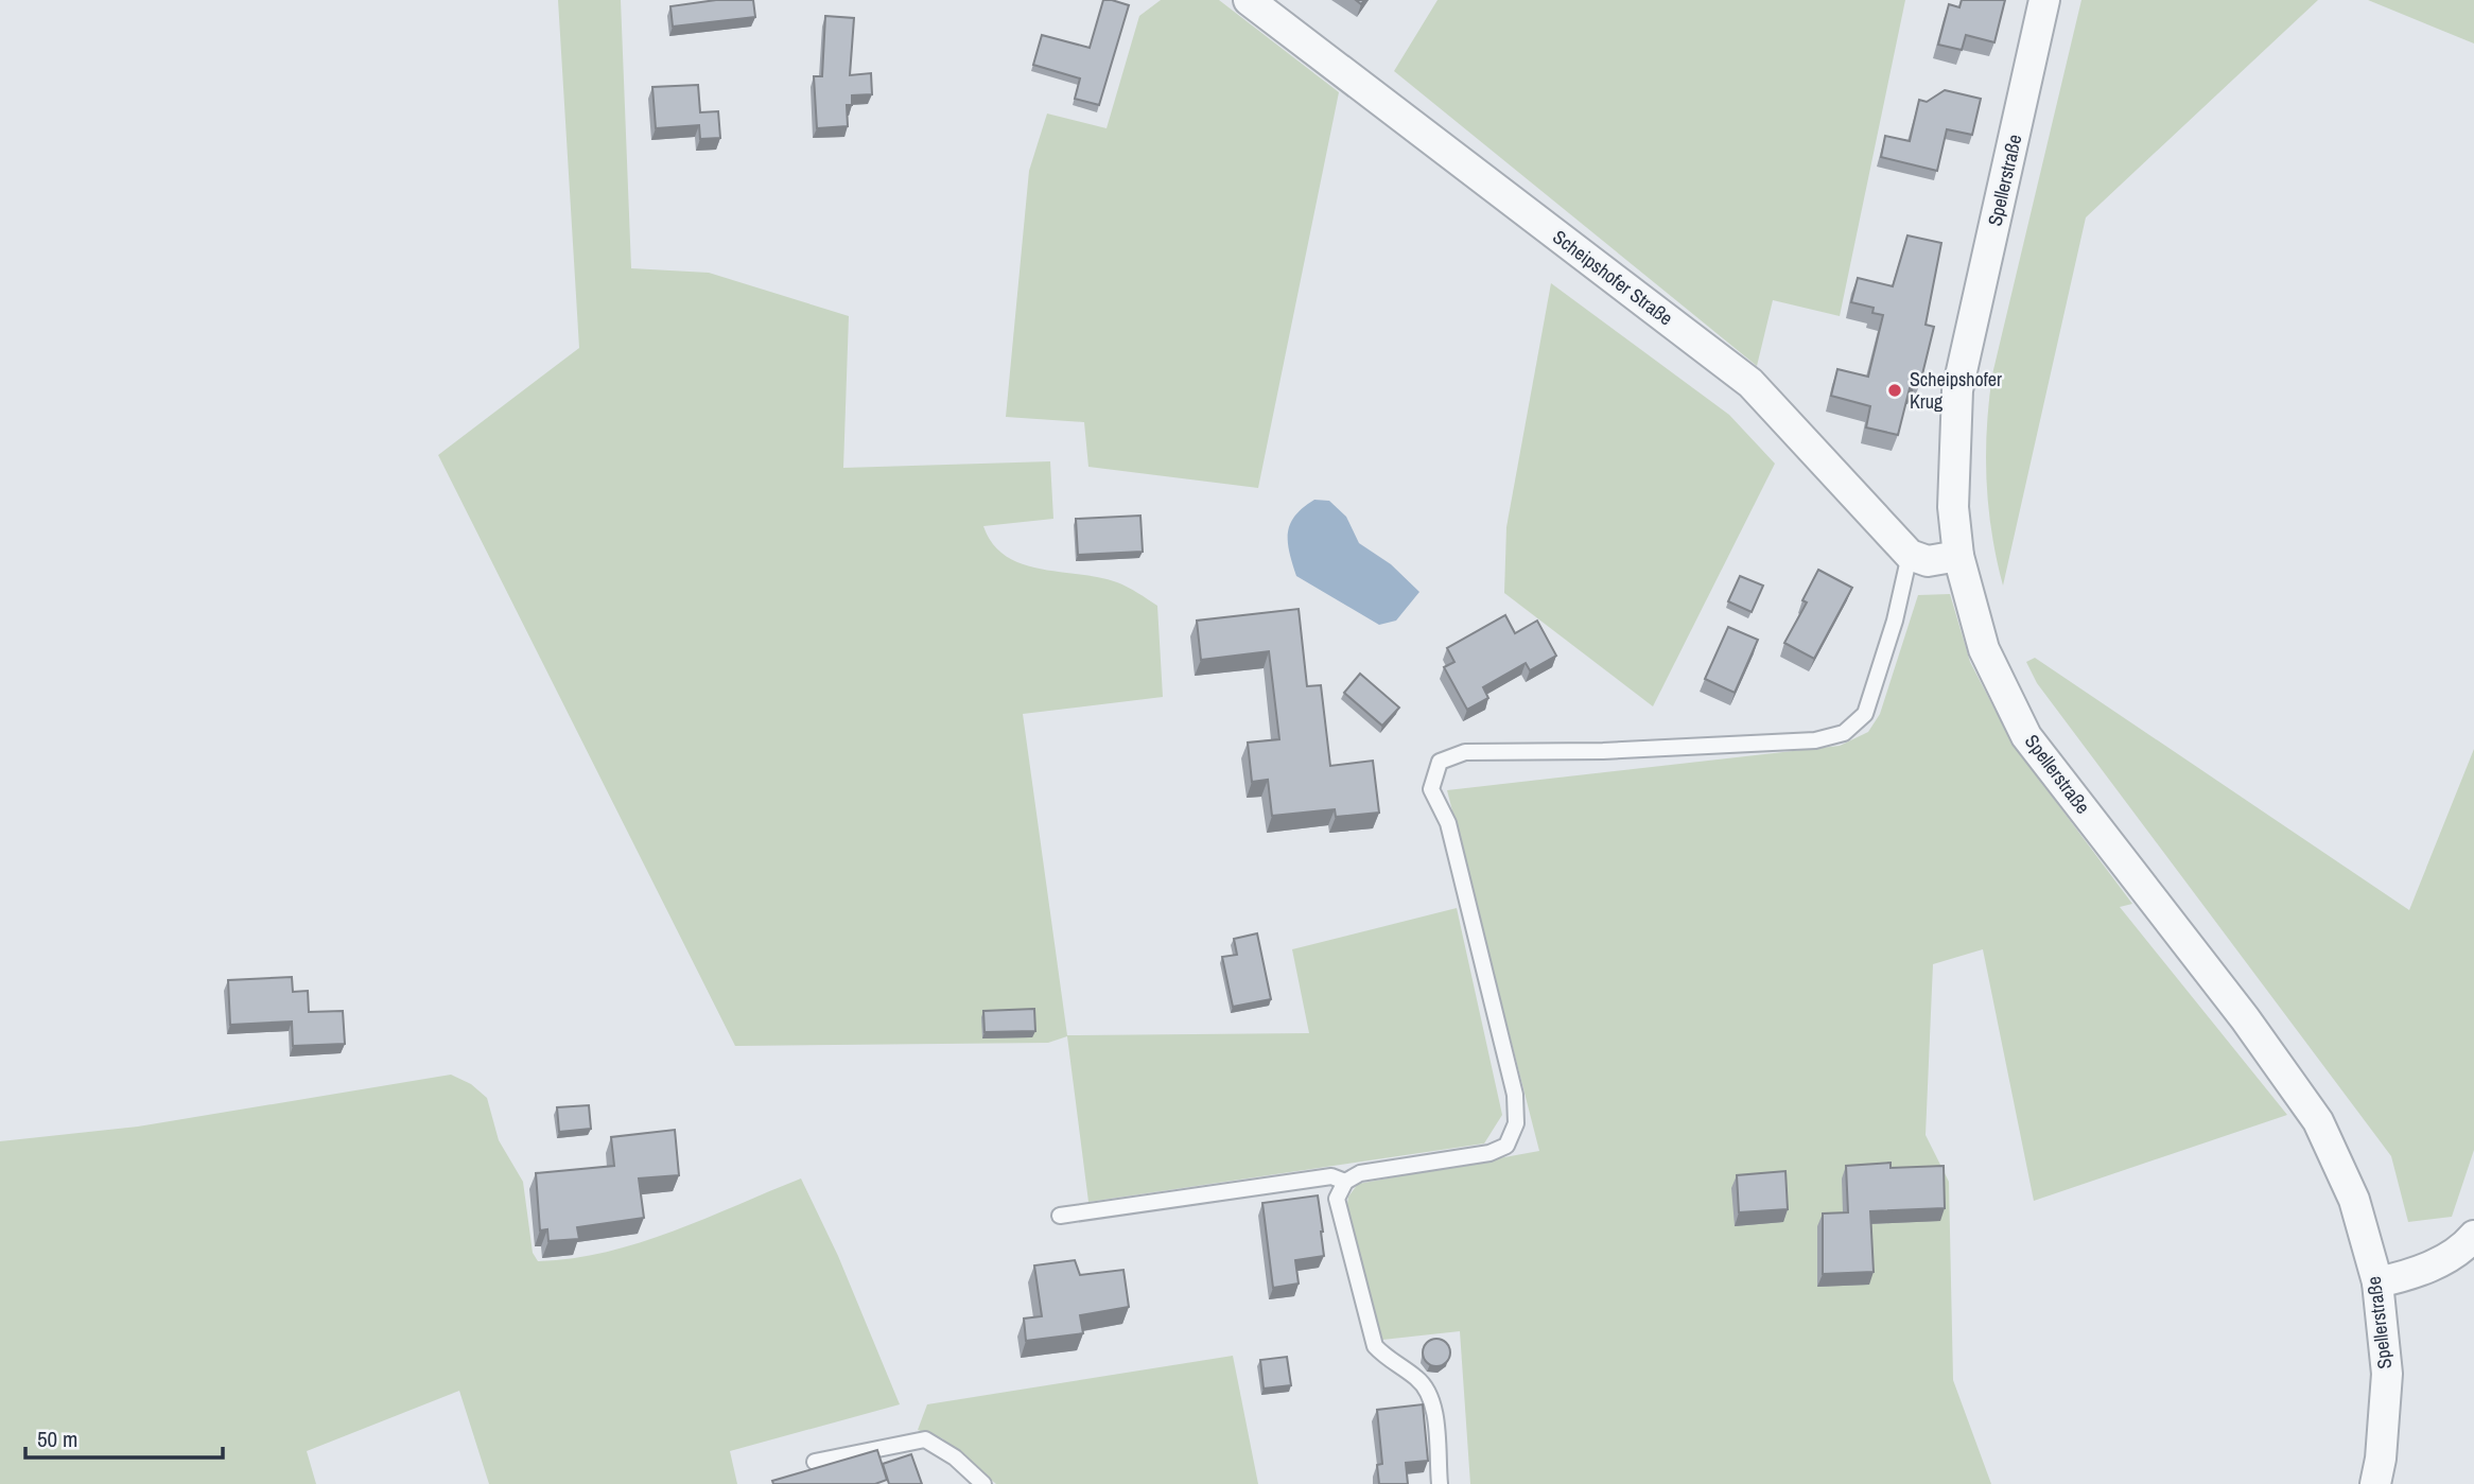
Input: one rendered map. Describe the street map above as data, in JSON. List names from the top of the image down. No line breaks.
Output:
{"streets":{"street":["Spellerstraße","Scheipshofer Straße"]},"places":["Scheipshofer Krug"],"scale_bar":"50 m"}
